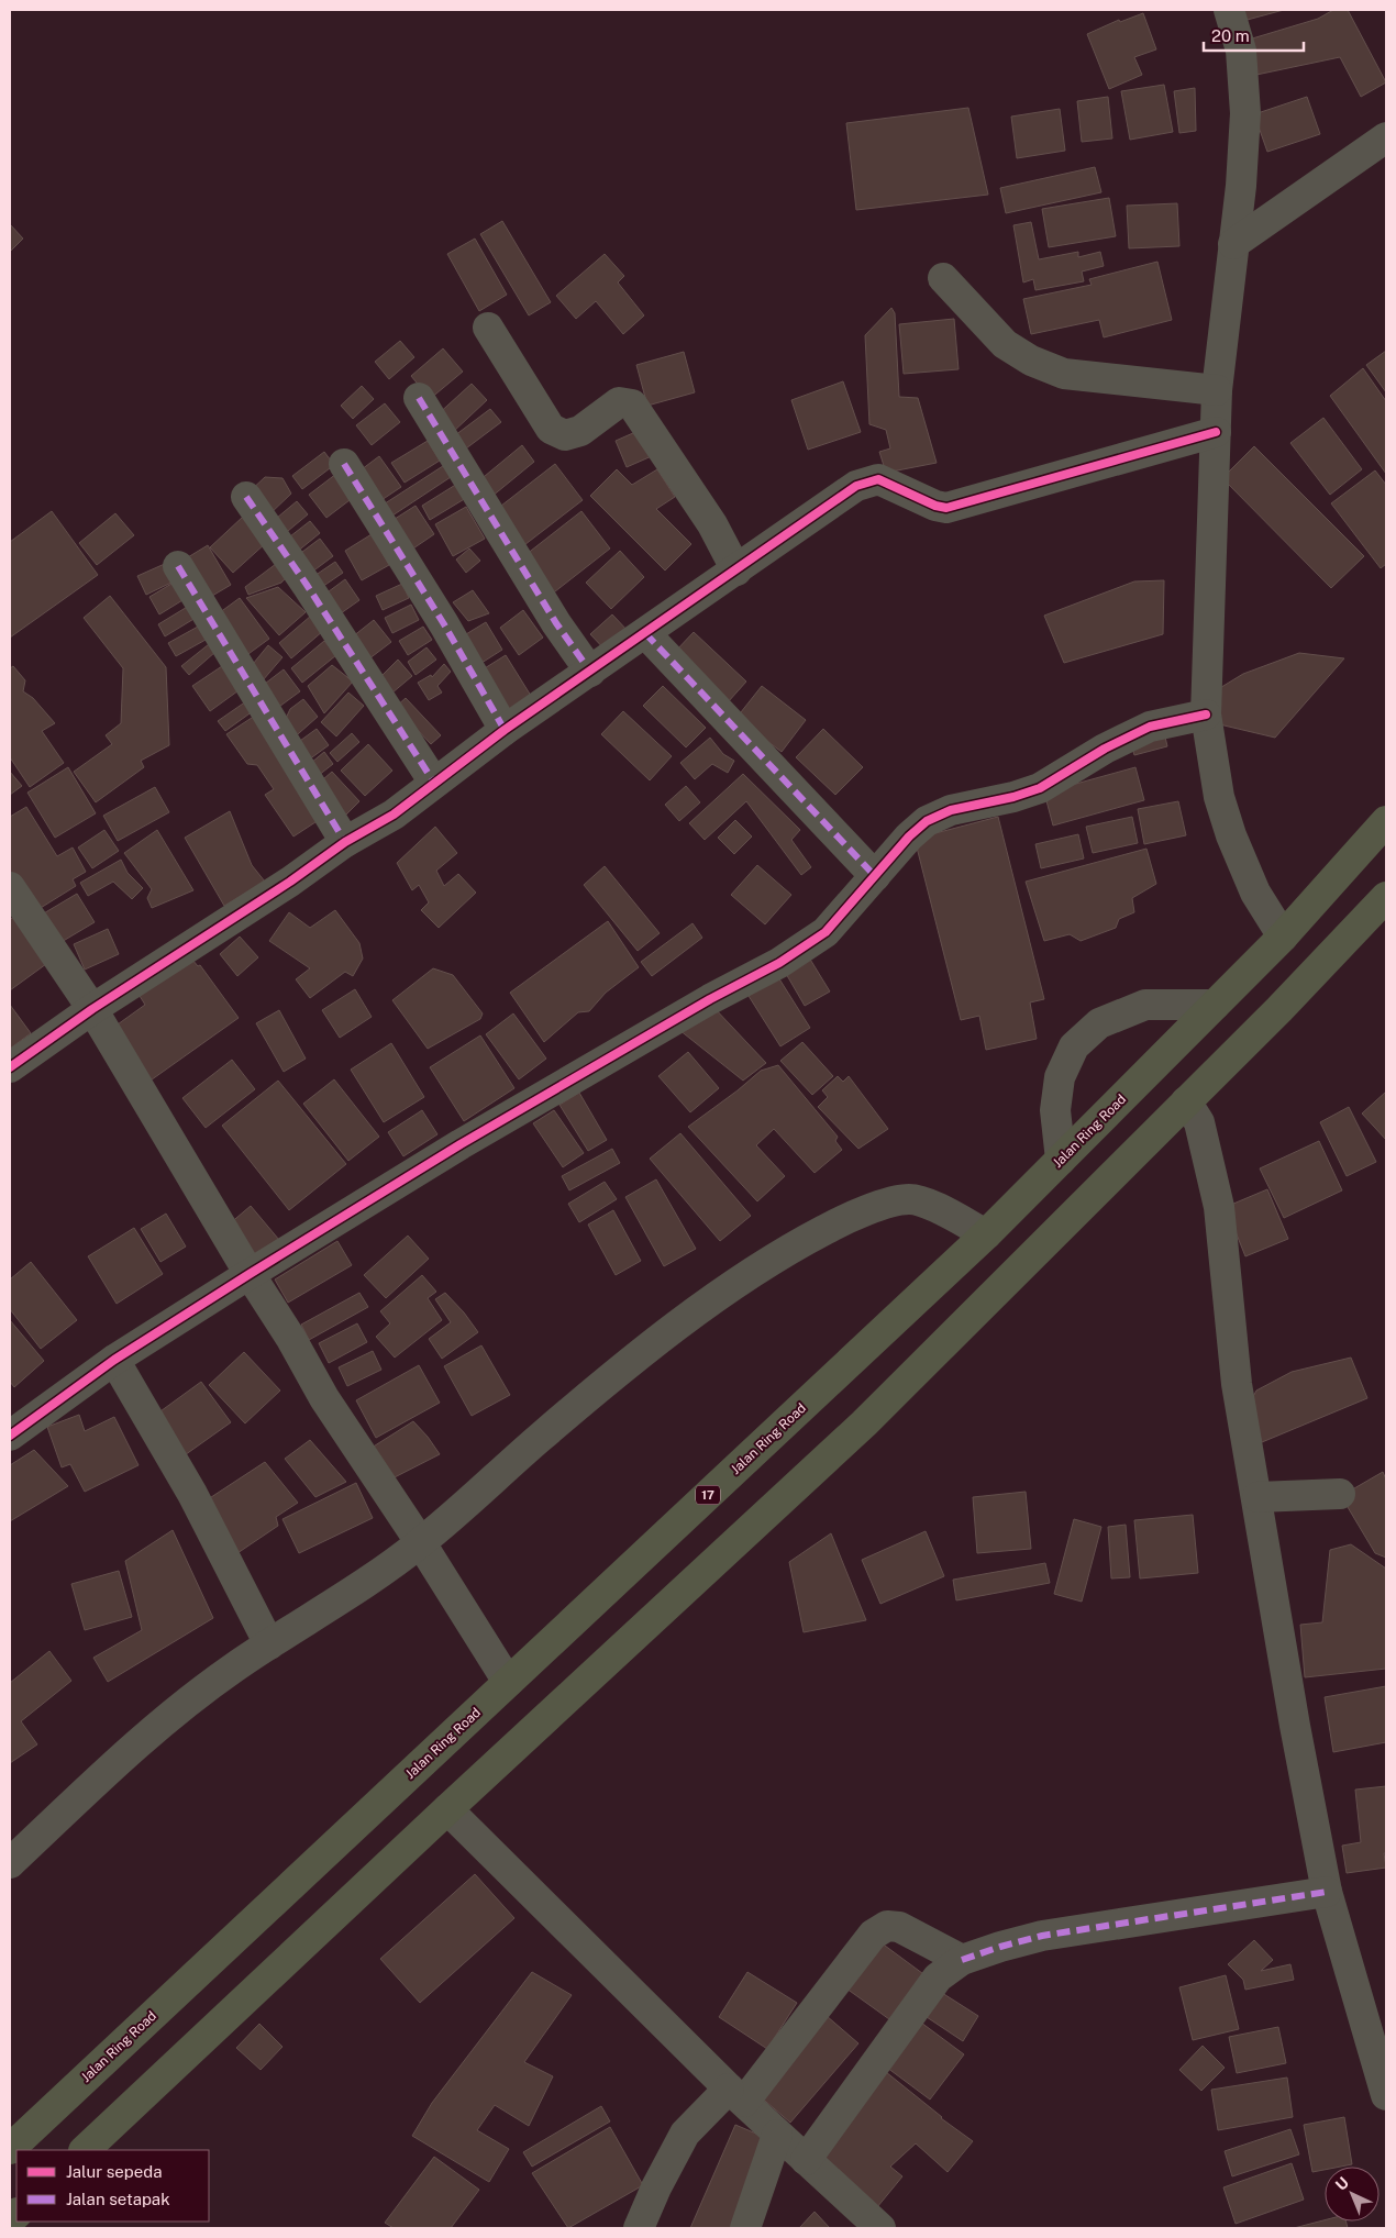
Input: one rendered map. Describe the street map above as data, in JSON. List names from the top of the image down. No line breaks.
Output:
{"streets":{"highway":["Jalan Ring Road","17"]},"legend":["Jalur sepeda","Jalan setapak"],"scale_bar":"20 m","north":"top left"}
